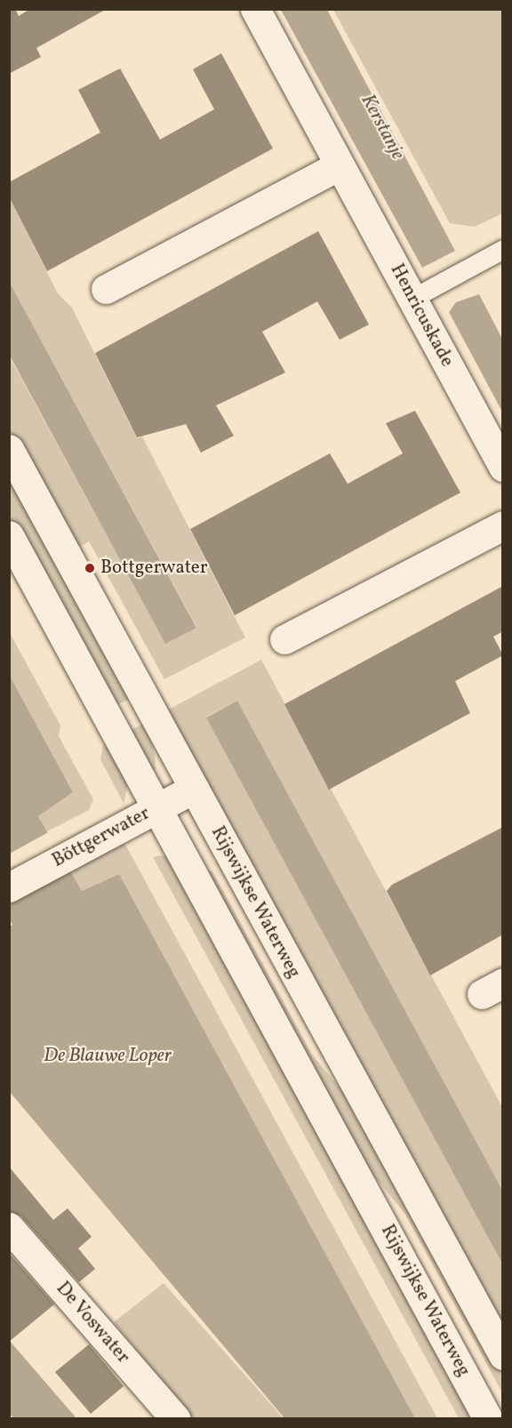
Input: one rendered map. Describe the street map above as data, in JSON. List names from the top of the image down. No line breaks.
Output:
{"streets":{"main road":["Henricuskade","Böttgerwater","Rijswijkse Waterweg","De Voswater"]},"crossings":[["Böttgerwater","Rijswijkse Waterweg"]],"water":["Kerstanje","De Blauwe Loper"],"places":["Bottgerwater"]}
